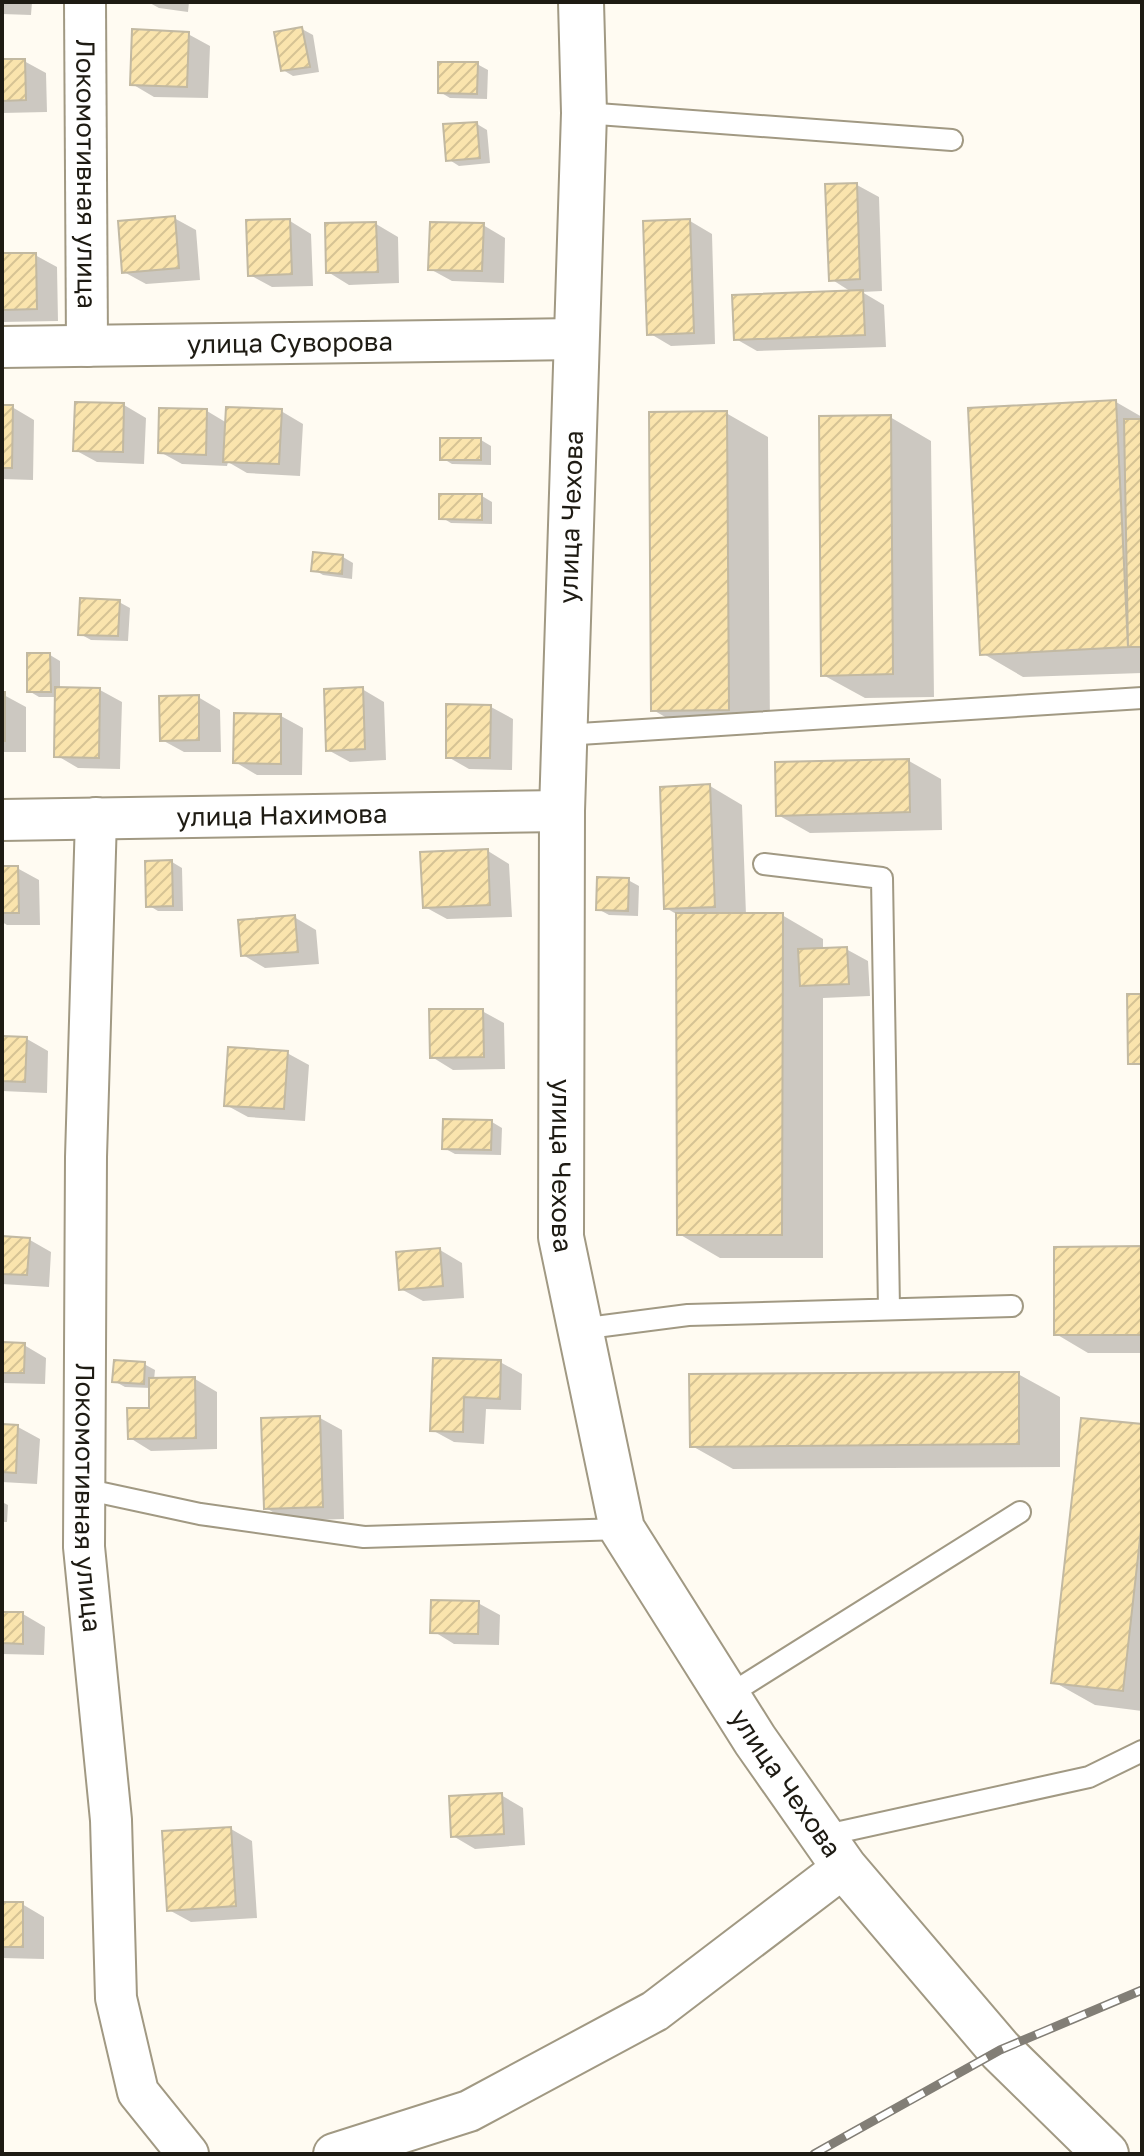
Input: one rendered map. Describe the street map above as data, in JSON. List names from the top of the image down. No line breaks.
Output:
{"streets":{"street":["Локомотивная улица","улица Суворова","улица Чехова","улица Нахимова"]},"crossings":[["Локомотивная улица","улица Суворова"],["Локомотивная улица","улица Нахимова"],["улица Суворова","улица Чехова"],["улица Чехова","улица Нахимова"]]}
